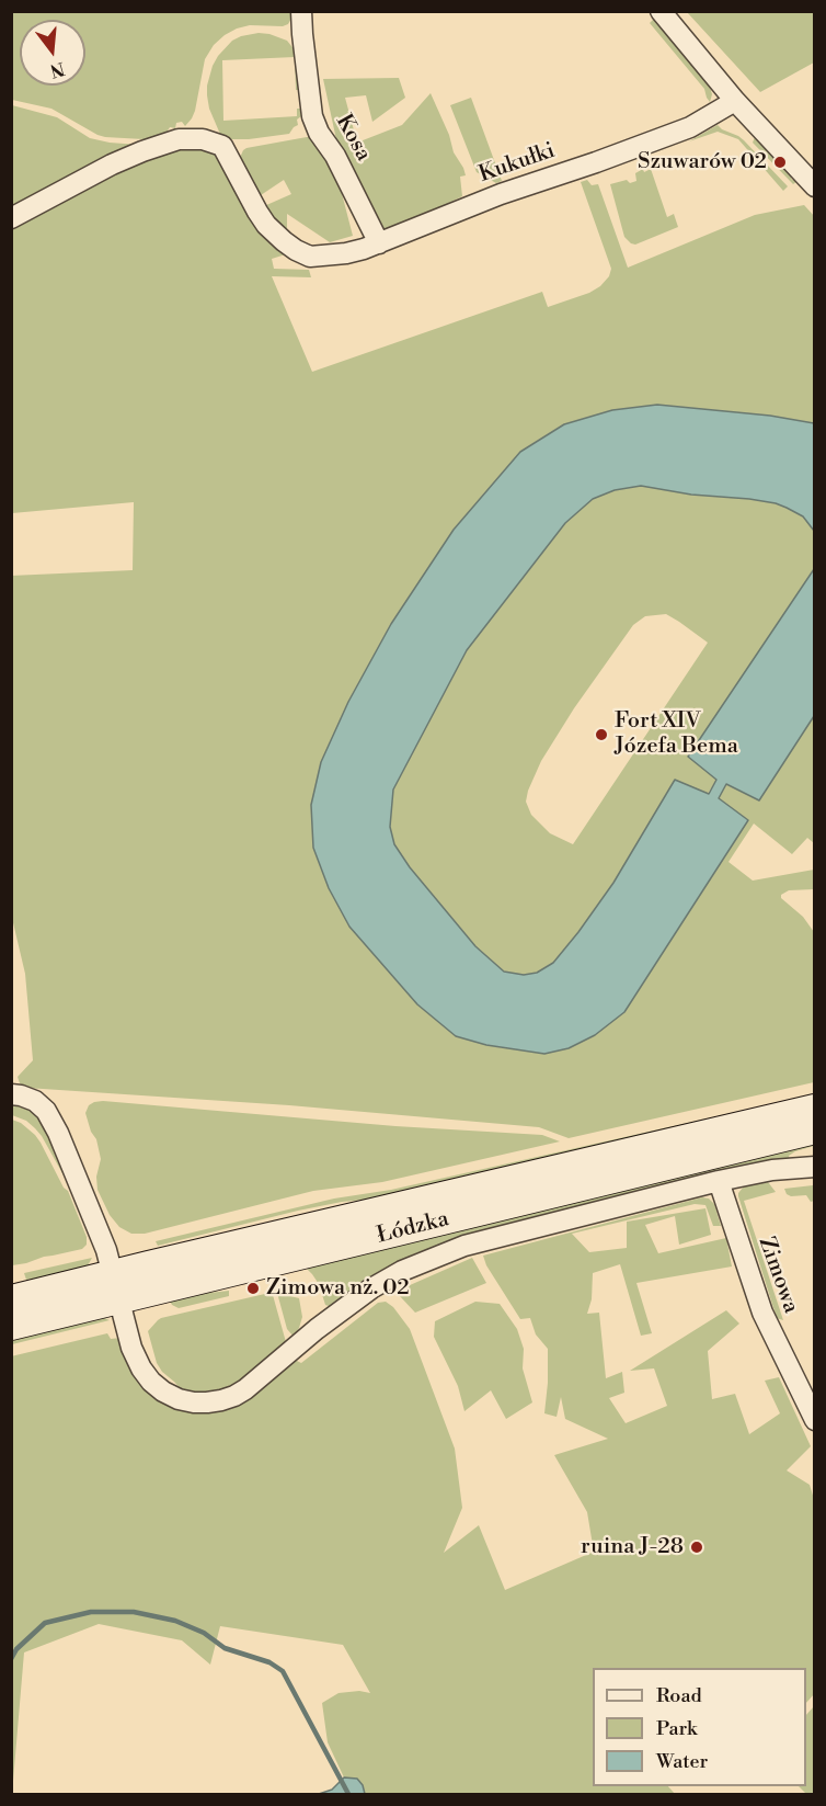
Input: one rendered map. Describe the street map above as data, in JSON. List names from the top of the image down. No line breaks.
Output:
{"streets":{"main road":["Łódzka"],"street":["Kosa","Kukułki","Zimowa"]},"crossings":[["Kosa","Kukułki"]],"places":["Szuwarów 02","Fort XIV Józefa Bema","Zimowa nż. 02","ruina J-28"],"legend":["Road","Park","Water"],"north":"bottom"}
